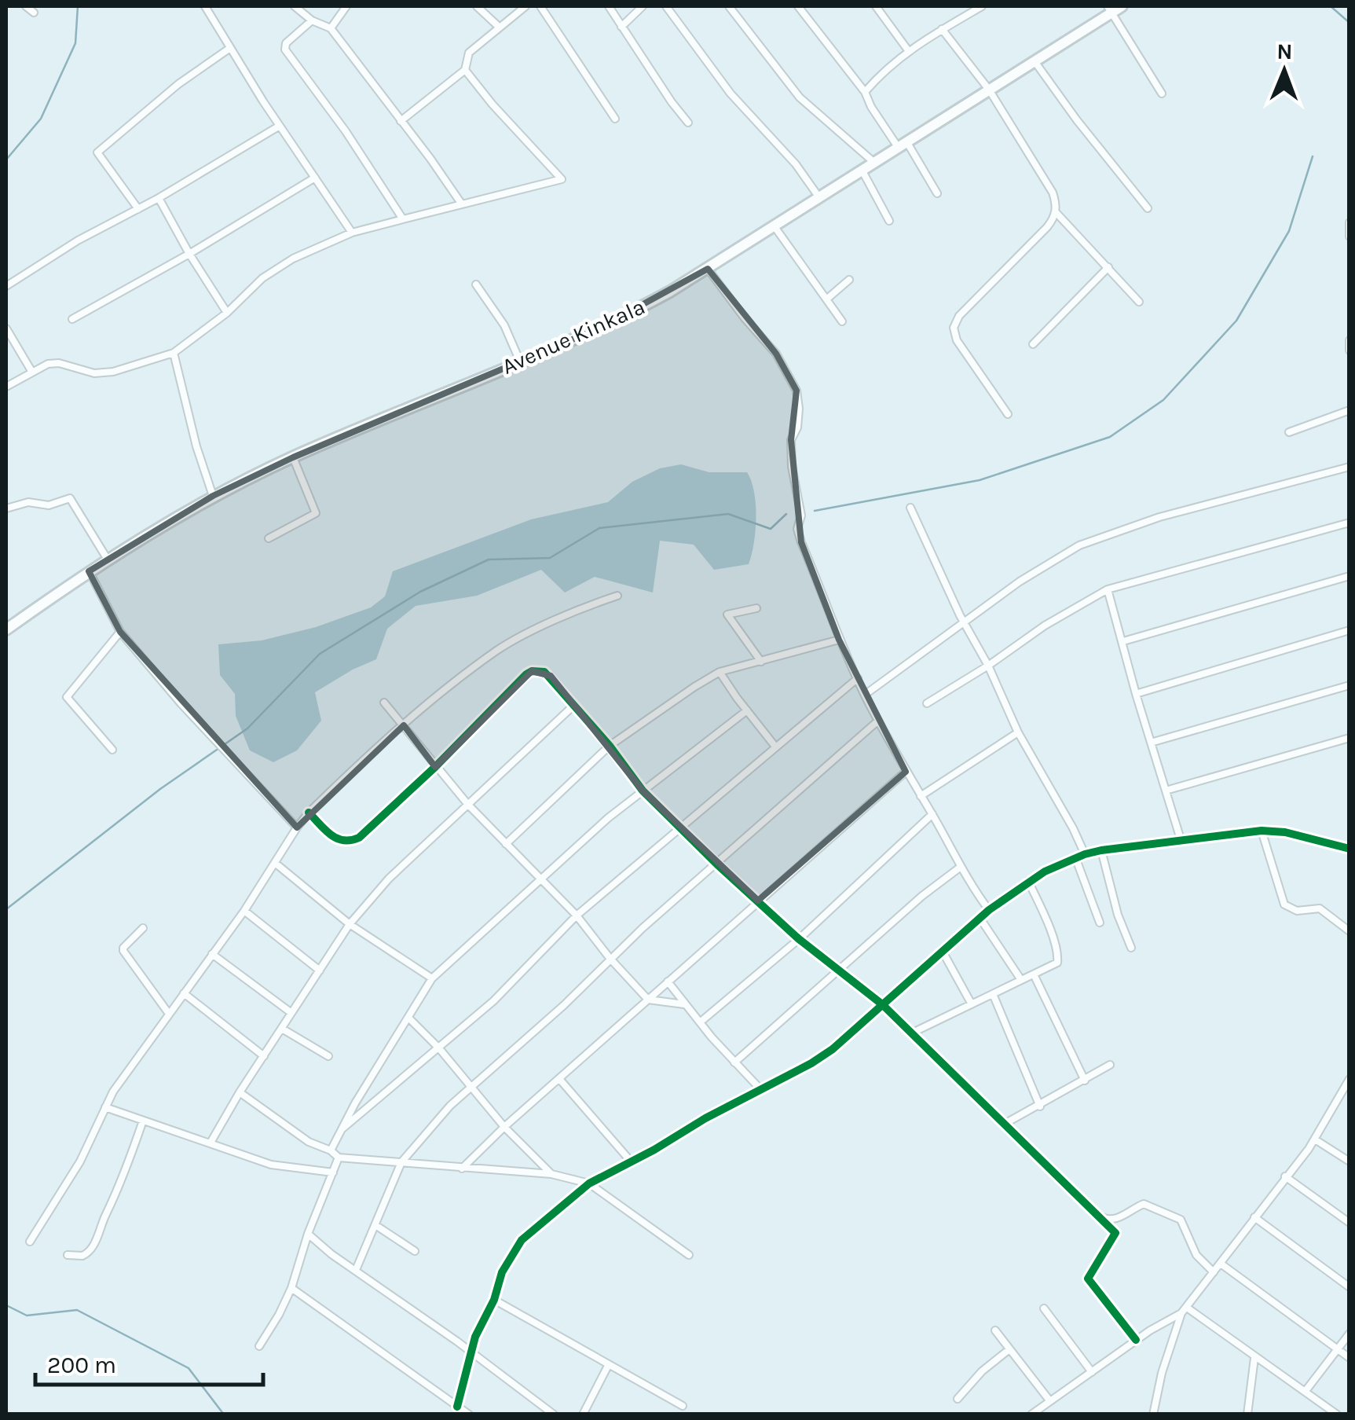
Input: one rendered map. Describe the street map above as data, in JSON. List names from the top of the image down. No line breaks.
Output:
{"streets":{"main road":["Avenue Kinkala"]},"scale_bar":"200 m","north":"top"}
